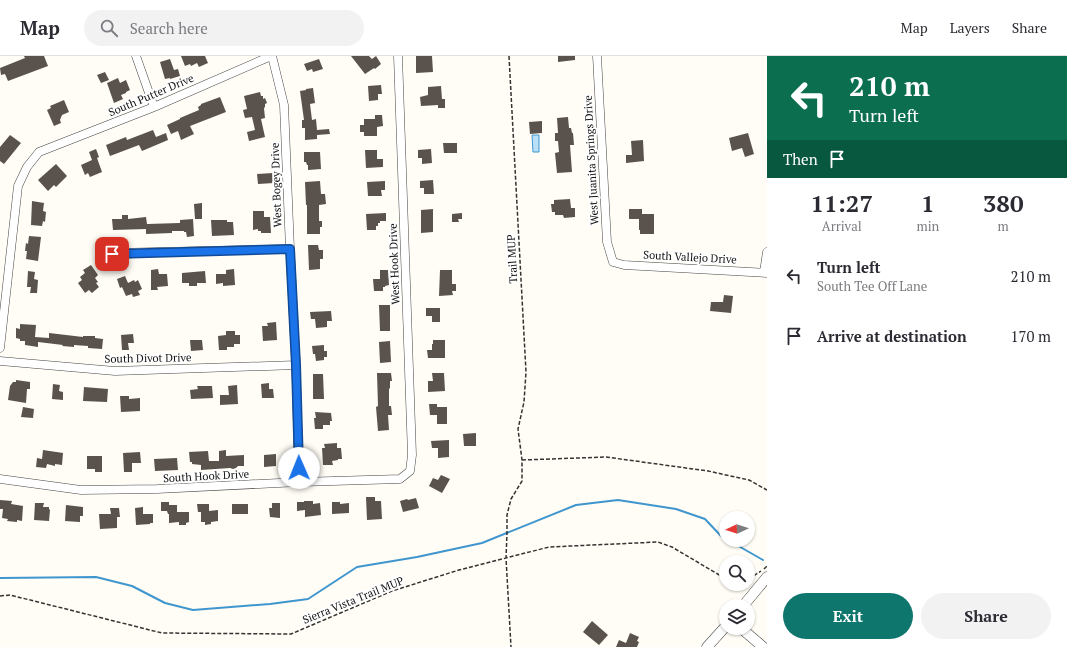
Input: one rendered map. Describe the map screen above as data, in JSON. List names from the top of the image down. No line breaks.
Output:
{"streets":{"street":["South Putter Drive","West Juanita Springs Drive","West Bogey Drive","South Vallejo Drive","West Hook Drive","South Divot Drive","South Hook Drive"],"path":["Trail MUP","Sierra Vista Trail MUP"]},"crossings":[["South Putter Drive","West Bogey Drive"],["West Juanita Springs Drive","South Vallejo Drive"],["West Bogey Drive","South Divot Drive"],["West Bogey Drive","South Hook Drive"],["Trail MUP","Sierra Vista Trail MUP"],["West Hook Drive","South Hook Drive"]],"north":"left","page":{"header":"Map","search":"Search here","nav":["Map","Layers","Share"],"turn":["210 m","Turn left"],"then":"Then","eta":["11:27","Arrival","1","min","380","m"],"list":[{"name":"Turn left","note":"South Tee Off Lane","value":"210 m"},{"name":"Arrive at destination","value":"170 m"}],"buttons":["Exit","Share"]}}
